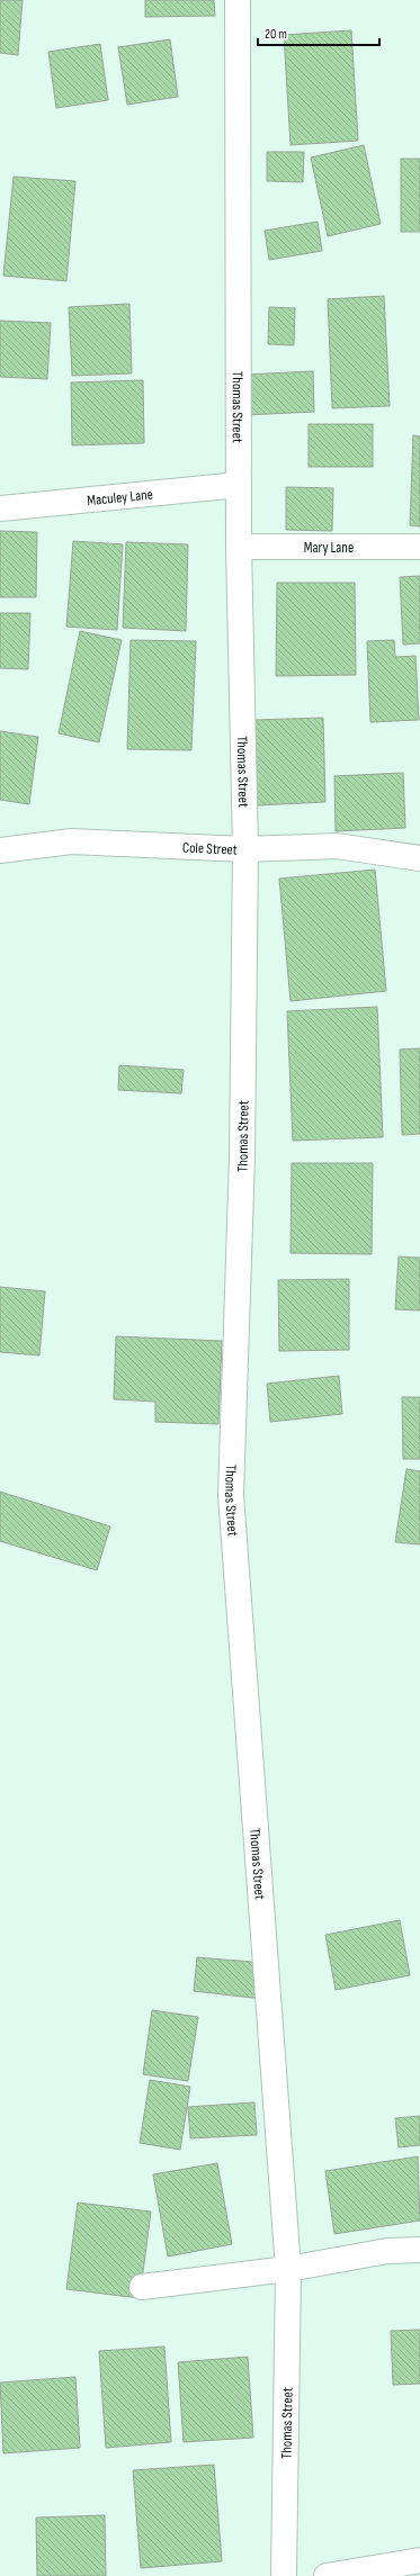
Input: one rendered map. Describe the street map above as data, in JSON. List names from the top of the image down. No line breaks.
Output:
{"streets":{"street":["Thomas Street","Maculey Lane","Mary Lane","Cole Street"]},"crossings":[["Thomas Street","Maculey Lane"],["Thomas Street","Mary Lane"],["Thomas Street","Cole Street"]],"scale_bar":"20 m"}
